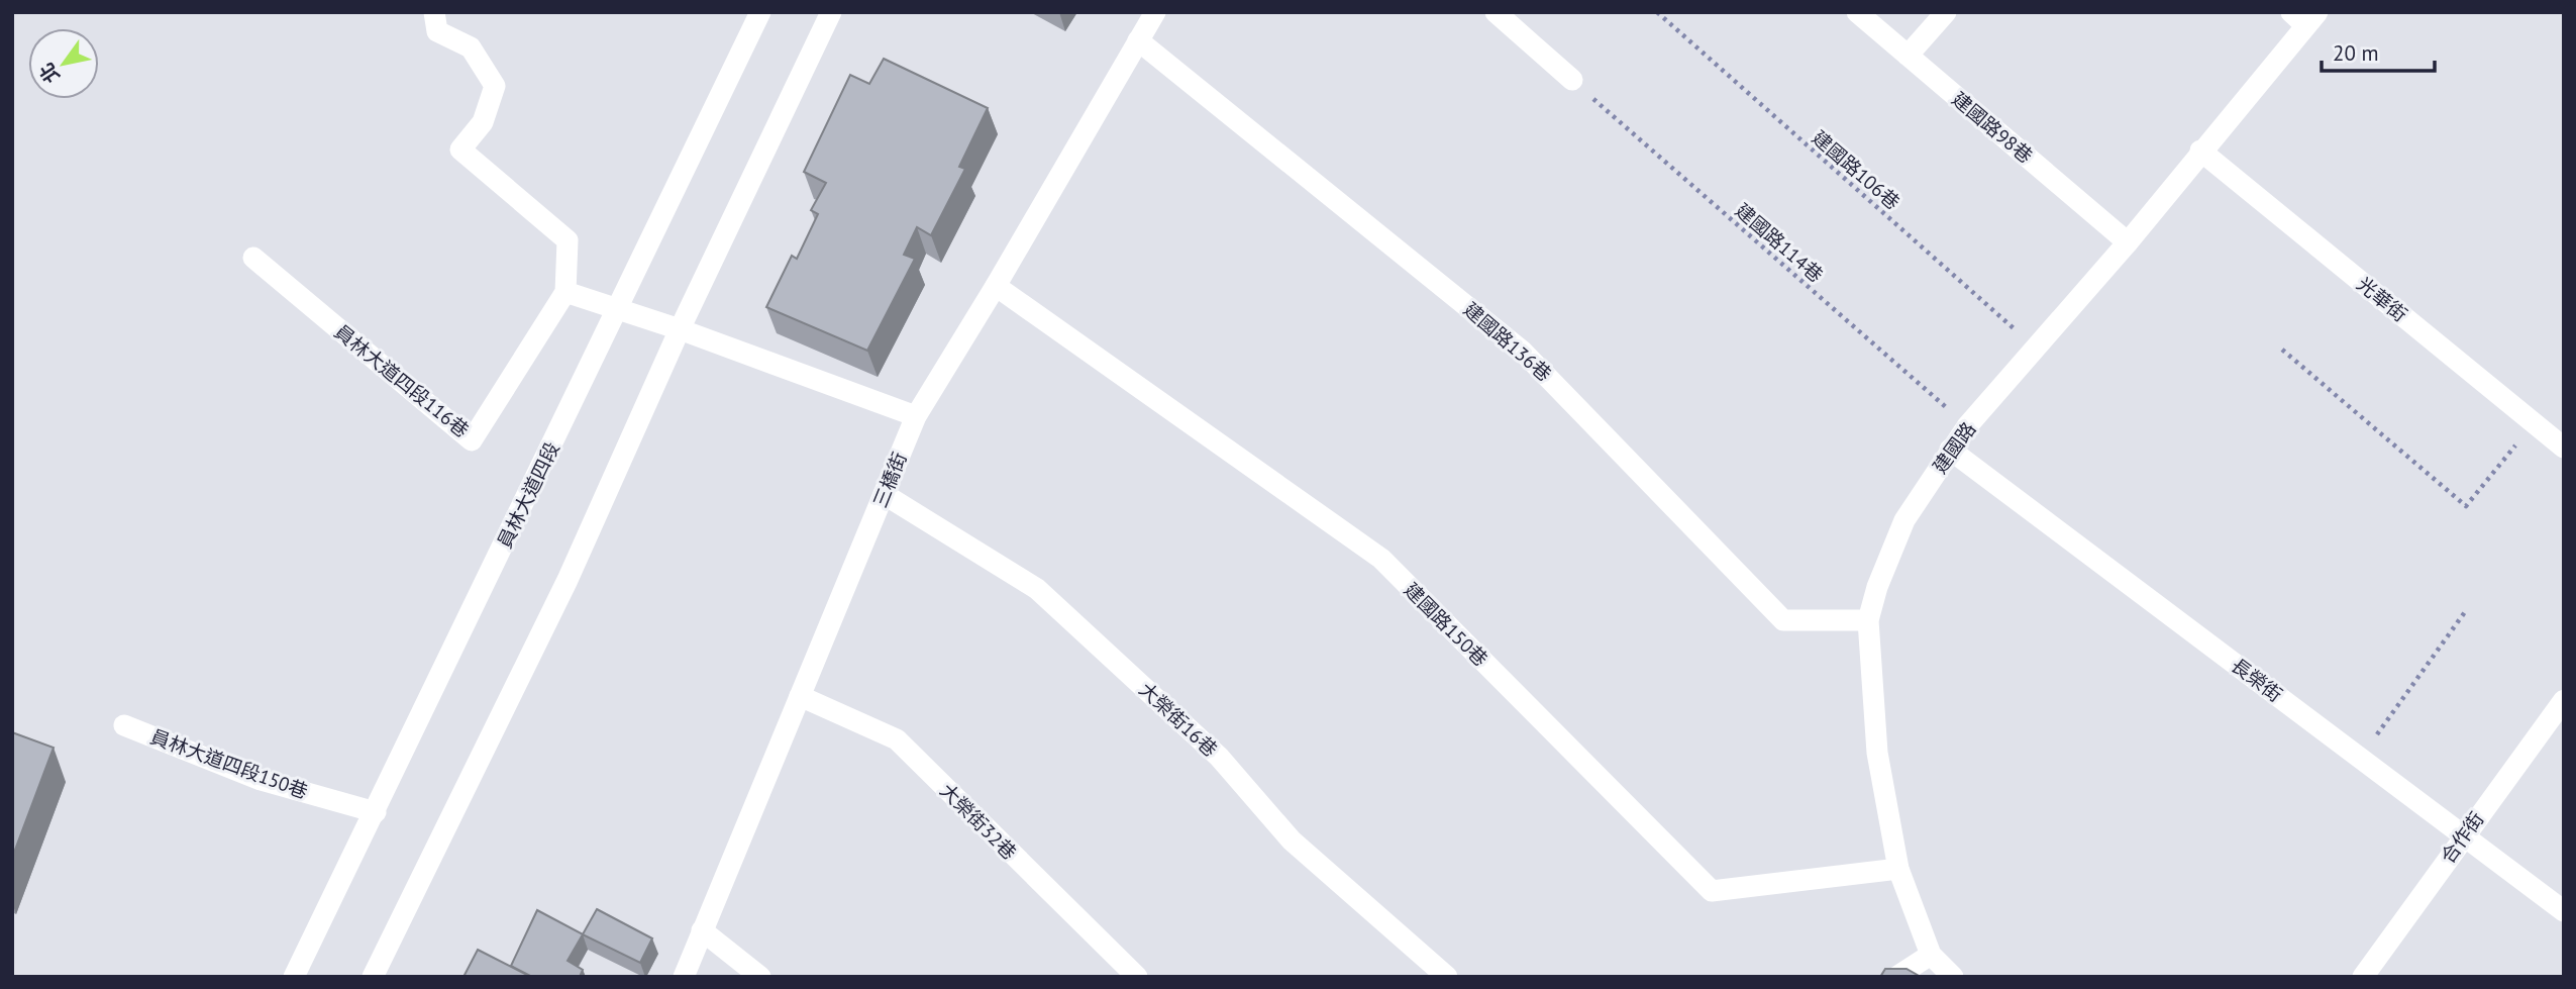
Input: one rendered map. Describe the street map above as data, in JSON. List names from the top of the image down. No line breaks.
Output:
{"streets":{"street":["建國路98巷","光華街","建國路136巷","員林大道四段116巷","建國路","三橋街","員林大道四段","建國路150巷","長榮街","大榮街16巷","員林大道四段150巷","大榮街32巷","合作街"],"path":["建國路106巷","建國路114巷"]},"crossings":[["建國路98巷","建國路"],["建國路106巷","建國路"],["建國路114巷","建國路"],["光華街","建國路"],["建國路136巷","建國路"],["建國路136巷","三橋街"],["建國路","建國路150巷"],["建國路","長榮街"],["三橋街","建國路150巷"],["三橋街","大榮街16巷"],["三橋街","大榮街32巷"],["員林大道四段","員林大道四段150巷"],["長榮街","合作街"]],"scale_bar":"20 m","north":"bottom left"}
